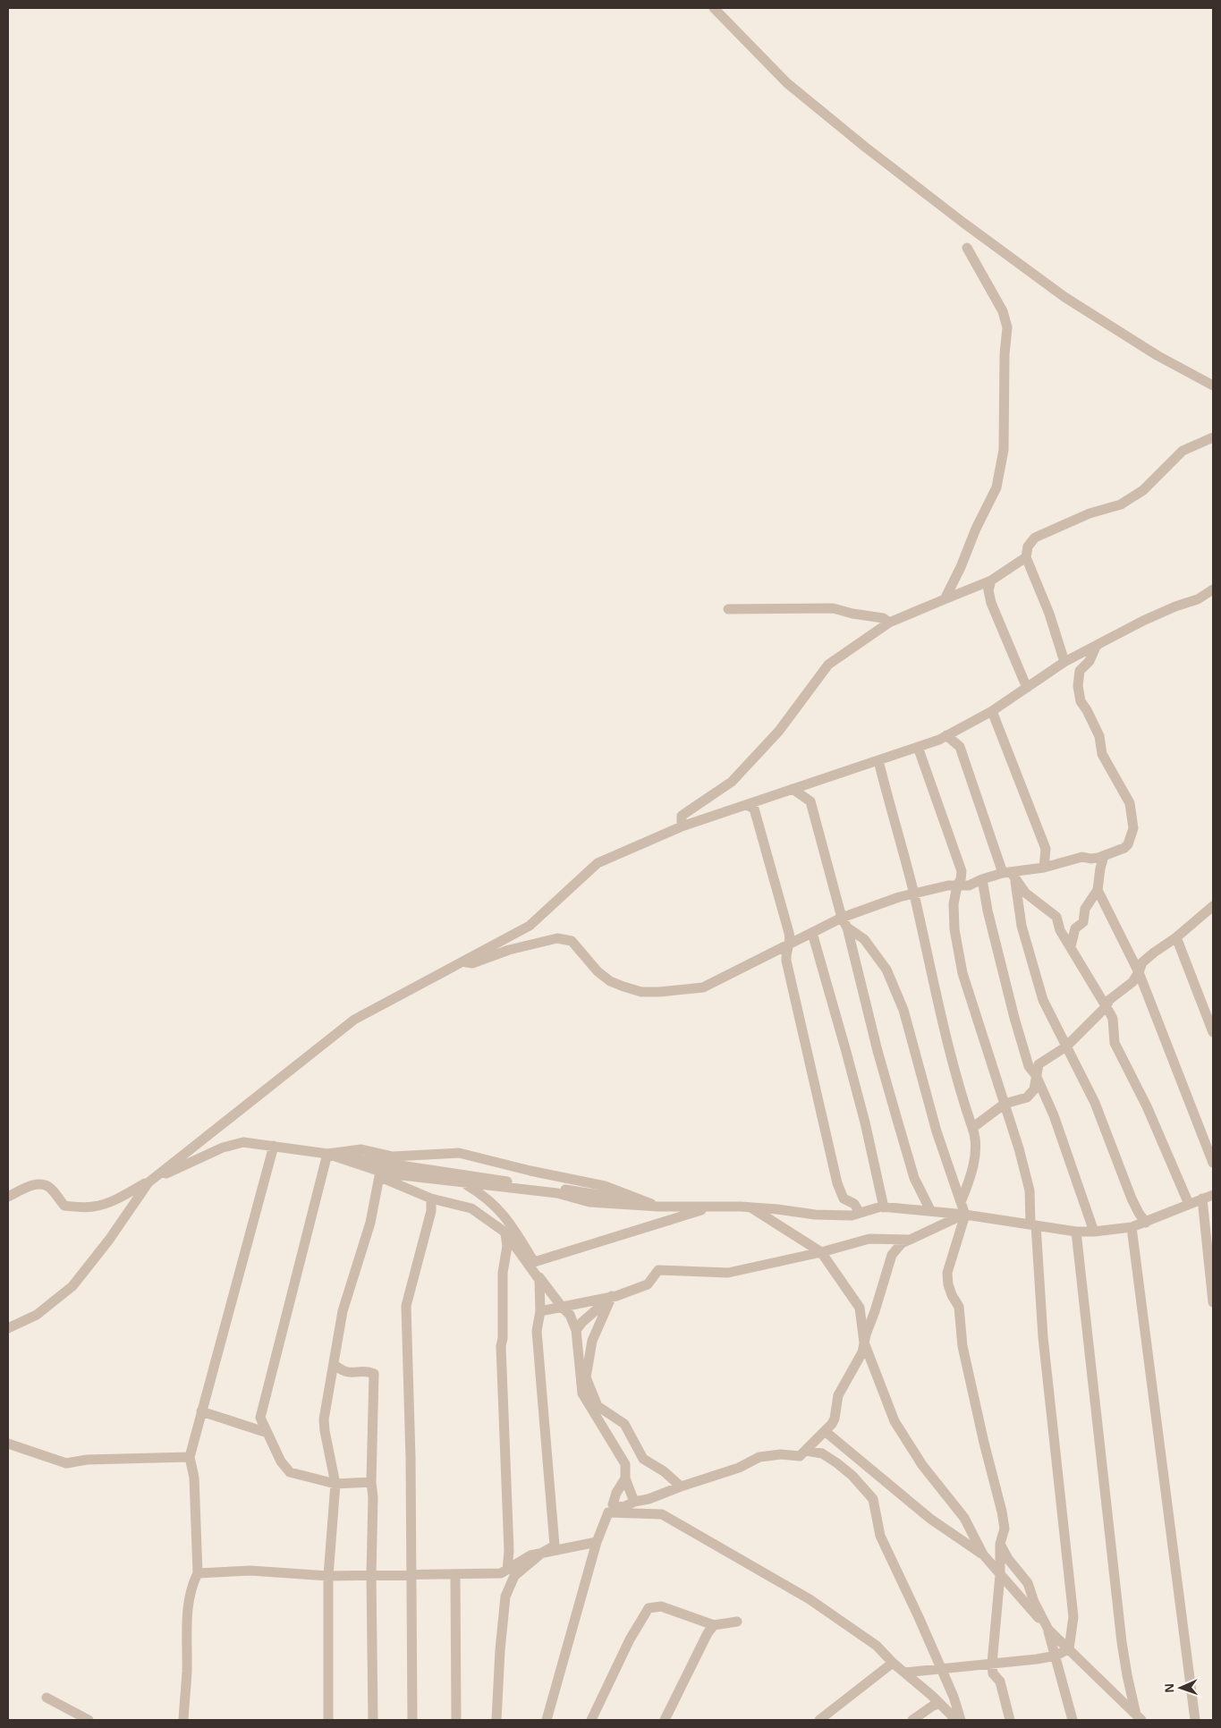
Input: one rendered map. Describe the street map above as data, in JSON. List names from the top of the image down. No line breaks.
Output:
{"north":"left"}
